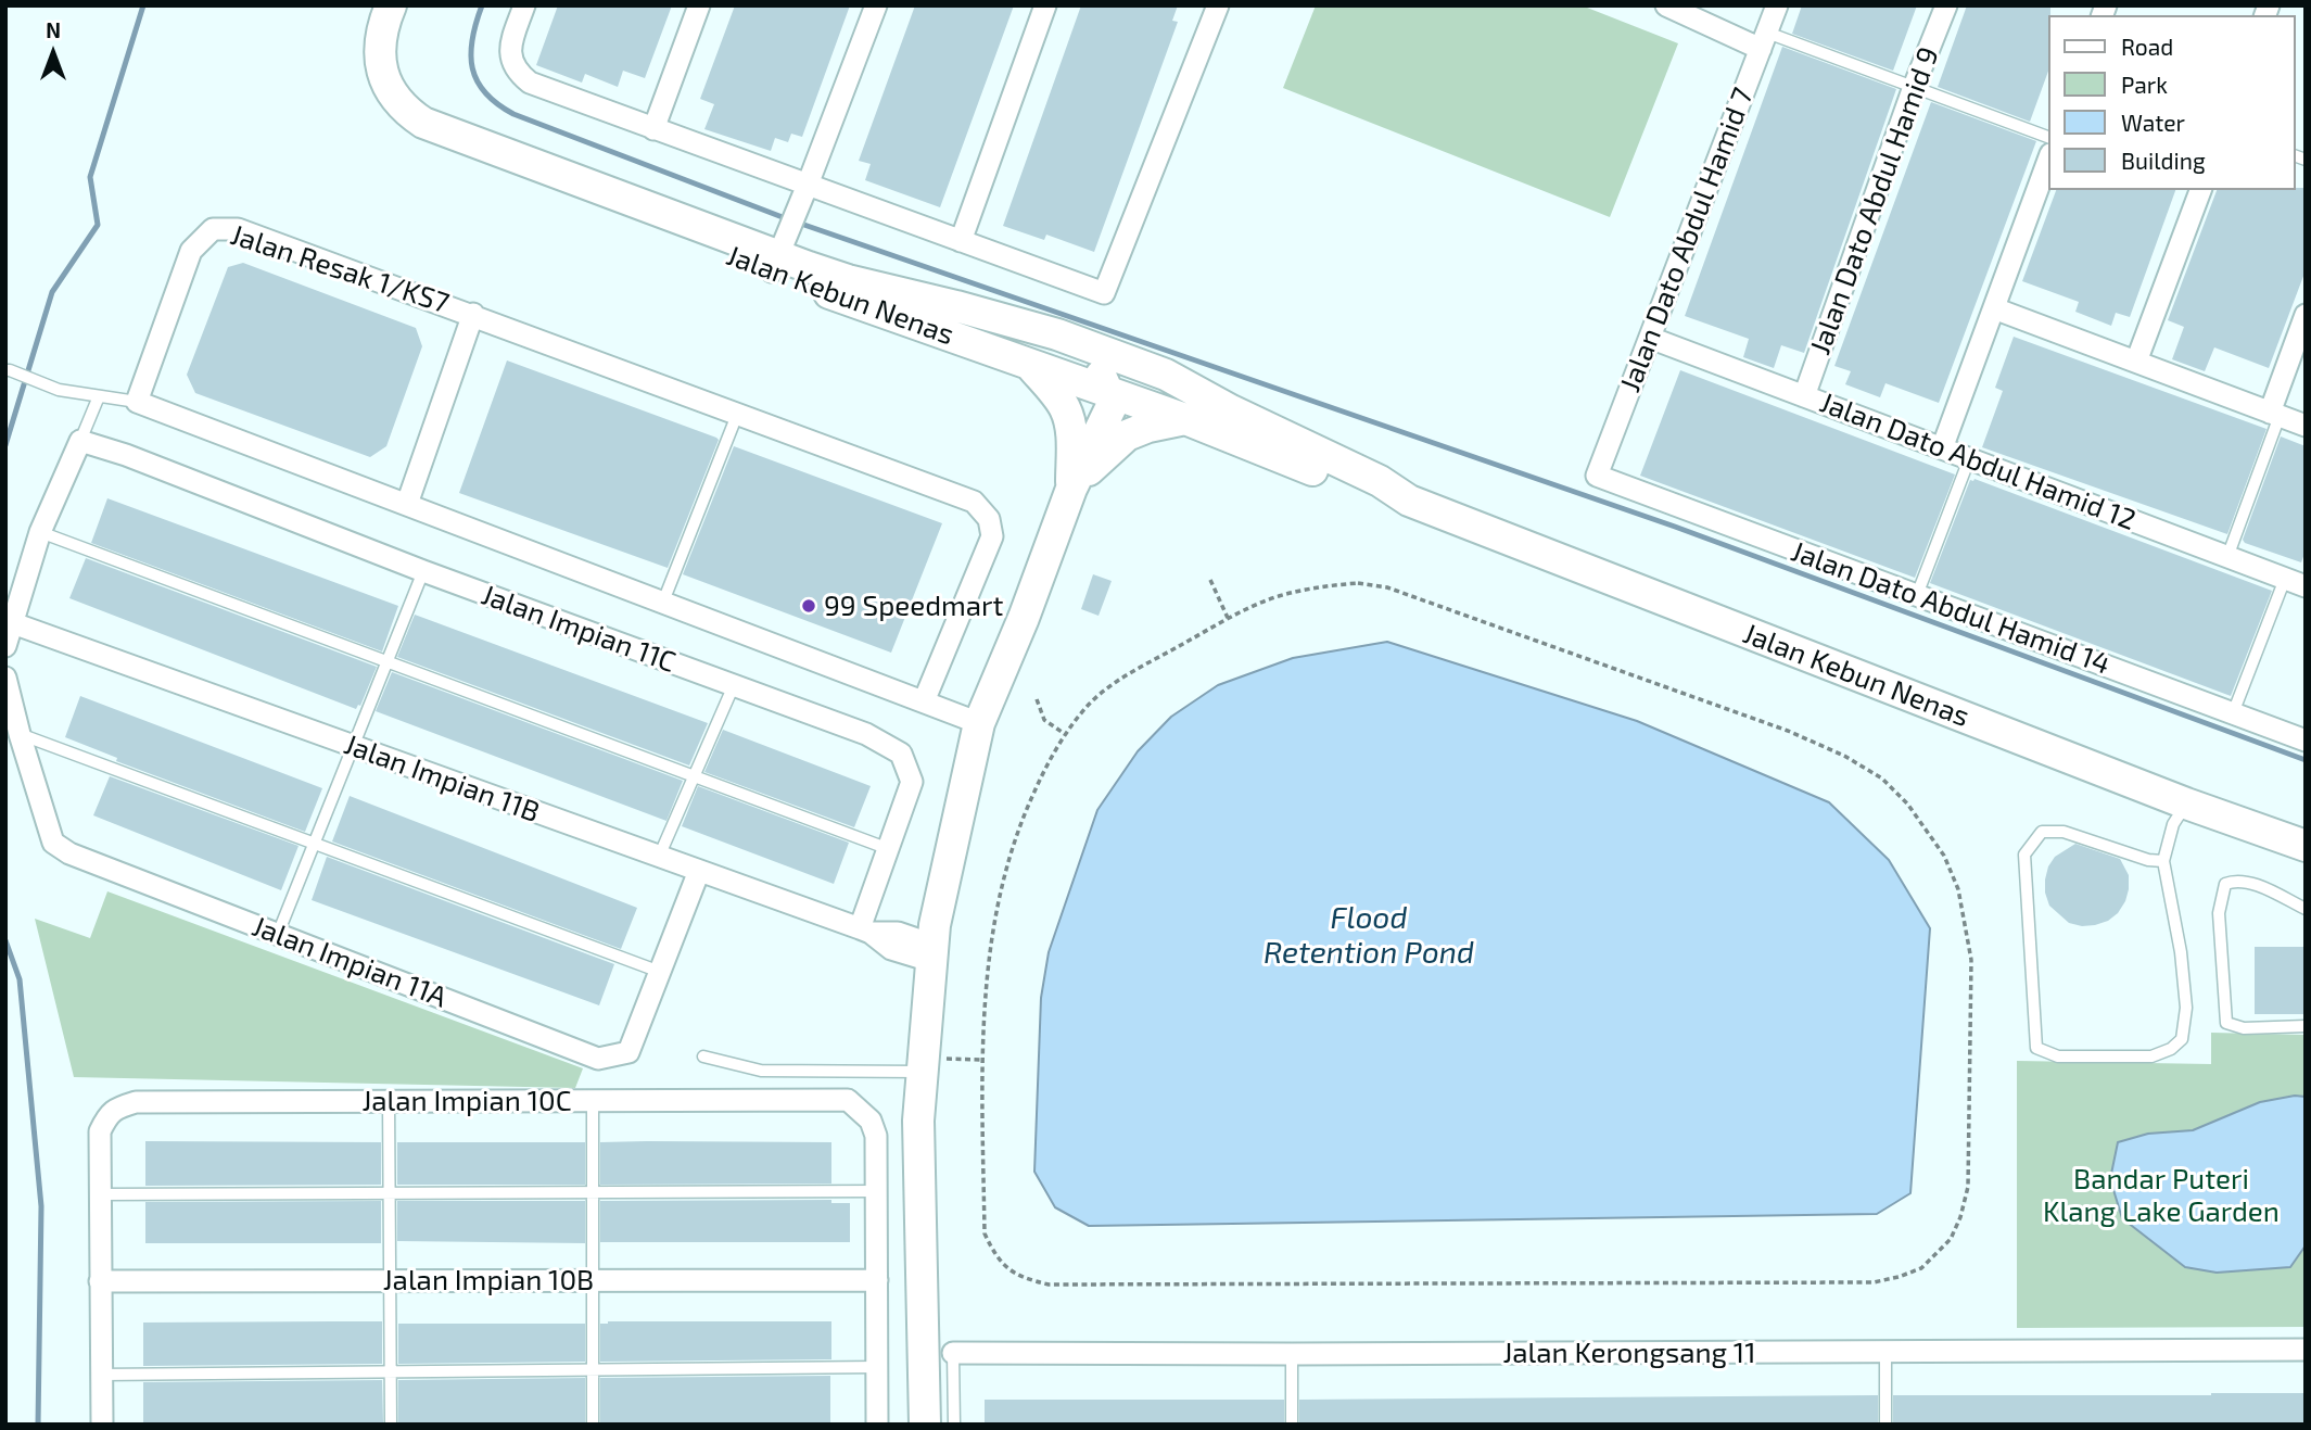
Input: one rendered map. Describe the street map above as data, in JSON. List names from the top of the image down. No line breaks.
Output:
{"streets":{"street":["Jalan Dato Abdul Hamid 9","Jalan Dato Abdul Hamid 7","Jalan Resak 1/KS7","Jalan Kebun Nenas","Jalan Dato Abdul Hamid 12","Jalan Dato Abdul Hamid 14","Jalan Impian 11C","Jalan Impian 11B","Jalan Impian 11A","Jalan Impian 10C","Jalan Impian 10B","Jalan Kerongsang 11"]},"crossings":[["Jalan Dato Abdul Hamid 9","Jalan Dato Abdul Hamid 12"],["Jalan Dato Abdul Hamid 7","Jalan Dato Abdul Hamid 12"],["Jalan Dato Abdul Hamid 7","Jalan Dato Abdul Hamid 14"],["Jalan Impian 11C","Jalan Impian 11B"],["Jalan Impian 11B","Jalan Impian 11A"]],"water":["Flood Retention Pond"],"parks":["Bandar Puteri Klang Lake Garden"],"places":["99 Speedmart"],"legend":["Road","Park","Water","Building"],"north":"top"}
